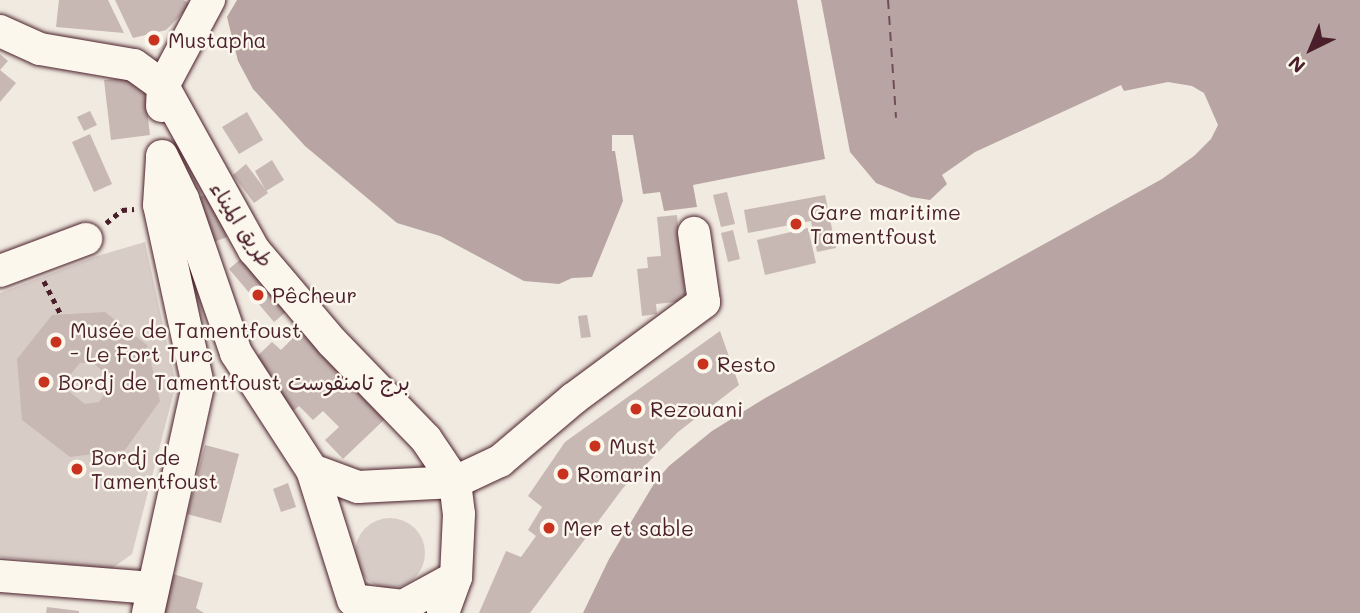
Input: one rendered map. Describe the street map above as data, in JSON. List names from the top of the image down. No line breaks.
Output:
{"streets":{"street":["طريق الميناء"]},"places":["Mustapha","Gare maritime Tamentfoust","Pêcheur","Musée de Tamentfoust - Le Fort Turc","Resto","Bordj de Tamentfoust برج تامنفوست","Rezouani","Must","Bordj de Tamentfoust","Romarin","Mer et sable"],"north":"bottom left"}
